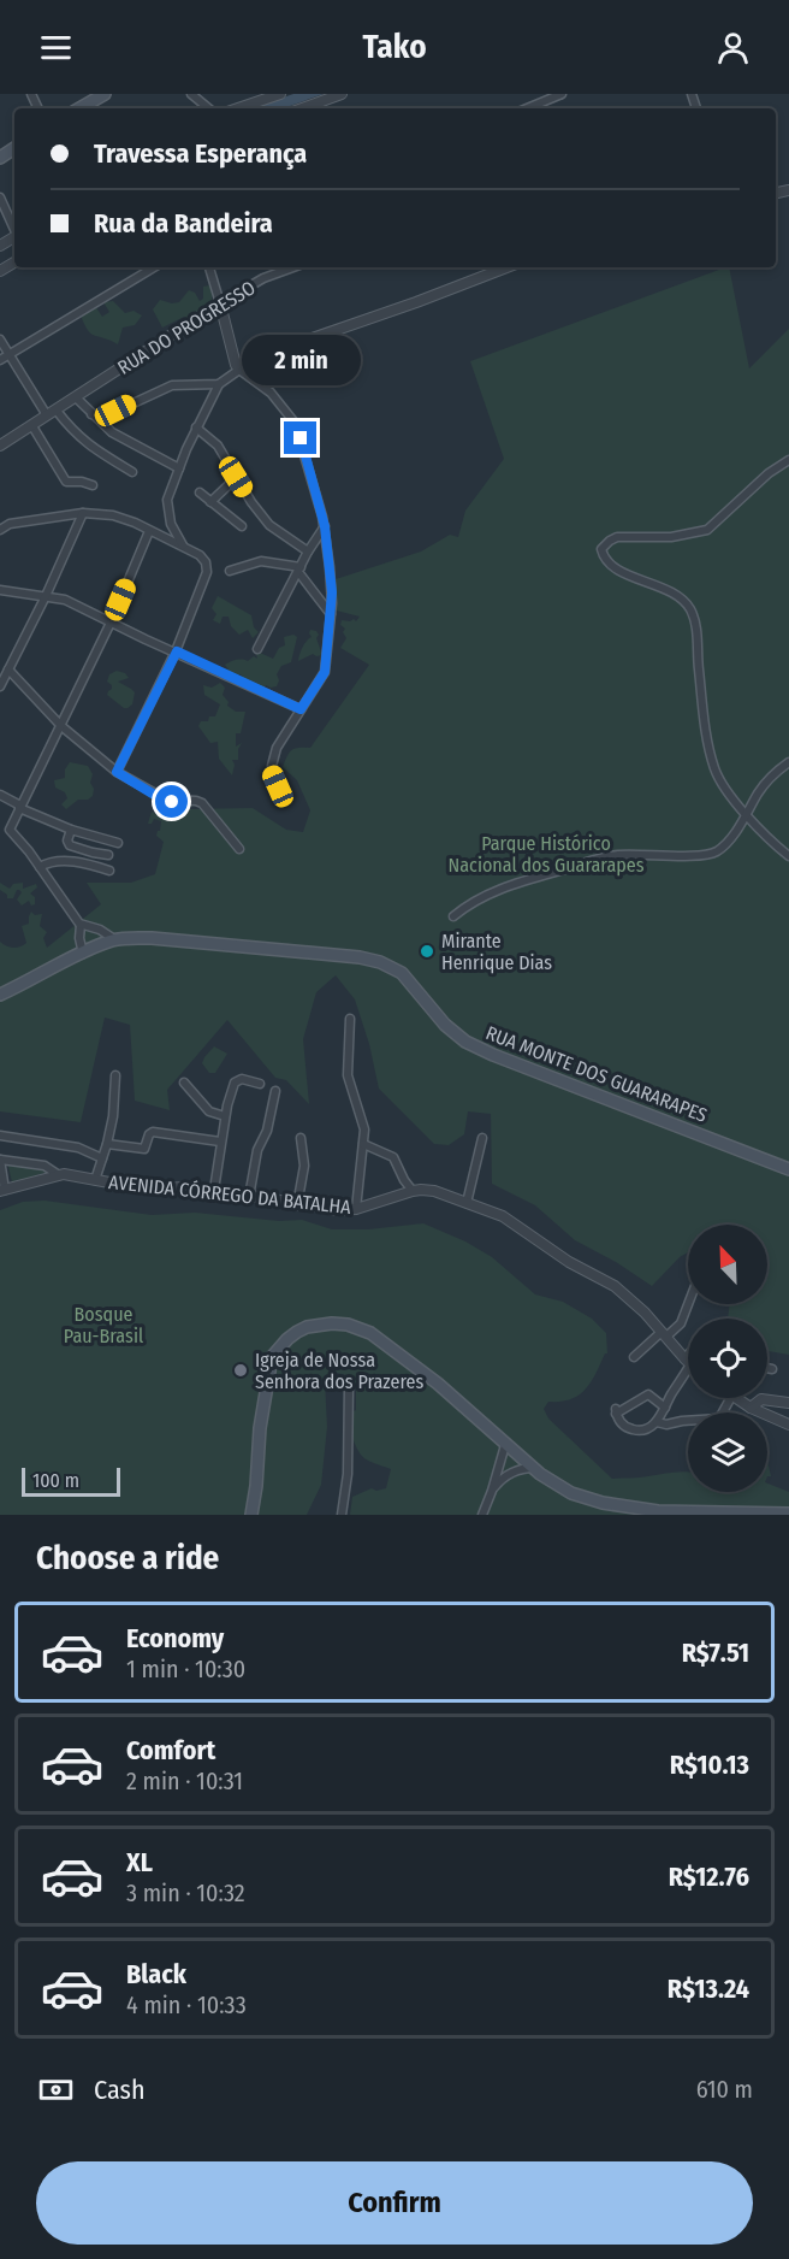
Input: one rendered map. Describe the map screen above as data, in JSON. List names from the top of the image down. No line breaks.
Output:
{"streets":{"main road":["RUA MONTE DOS GUARARAPES"],"street":["RUA DO PROGRESSO","AVENIDA CÓRREGO DA BATALHA"]},"parks":["Parque Histórico Nacional dos Guararapes","Bosque Pau-Brasil"],"places":["Mirante Henrique Dias","Igreja de Nossa Senhora dos Prazeres"],"scale_bar":"100 m","north":"top left","page":{"header":"Tako","banner":["Travessa Esperança","Rua da Bandeira"],"bubble":"2 min","scale":"100 m","heading":"Choose a ride","list":[{"name":"Economy","note":"1 min · 10:30","value":"R$7.51"},{"name":"Comfort","note":"2 min · 10:31","value":"R$10.13"},{"name":"XL","note":"3 min · 10:32","value":"R$12.76"},{"name":"Black","note":"4 min · 10:33","value":"R$13.24"}],"pay":["Cash","610 m"],"buttons":"Confirm"}}
